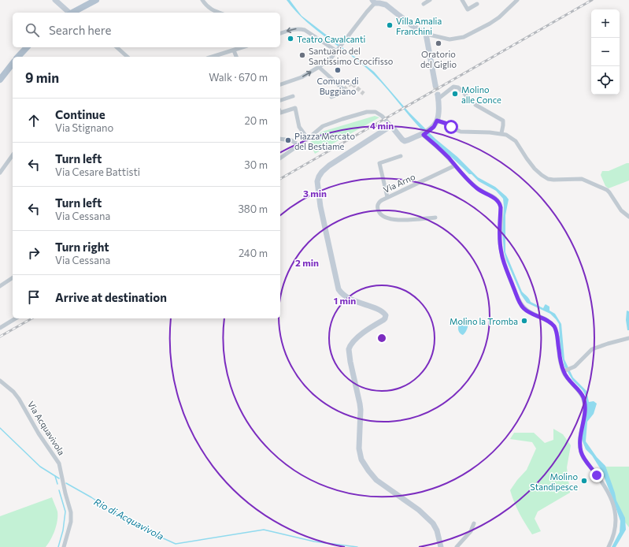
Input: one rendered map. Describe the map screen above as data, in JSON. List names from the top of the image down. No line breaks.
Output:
{"streets":{"street":["Via Arno","Via Acquavivola"]},"water":["Rio di Acquavivola"],"places":["Villa Amalia Franchini","Teatro Cavalcanti","Oratorio del Giglio","Santuario del Santissimo Crocifisso","Comune di Buggiano","Molino alle Conce","Piazza Mercato del Bestiame","Molino la Tromba","Molino Standipesce"],"page":{"map_buttons":["+","−"],"search":"Search here","heading":["9 min","Walk · 670 m"],"list":[["Continue","Via Stignano","20 m"],["Turn left","Via Cesare Battisti","30 m"],["Turn left","Via Cessana","380 m"],["Turn right","Via Cessana","240 m"],"Arrive at destination"]},"rings":["4 min","3 min","2 min","1 min"]}
